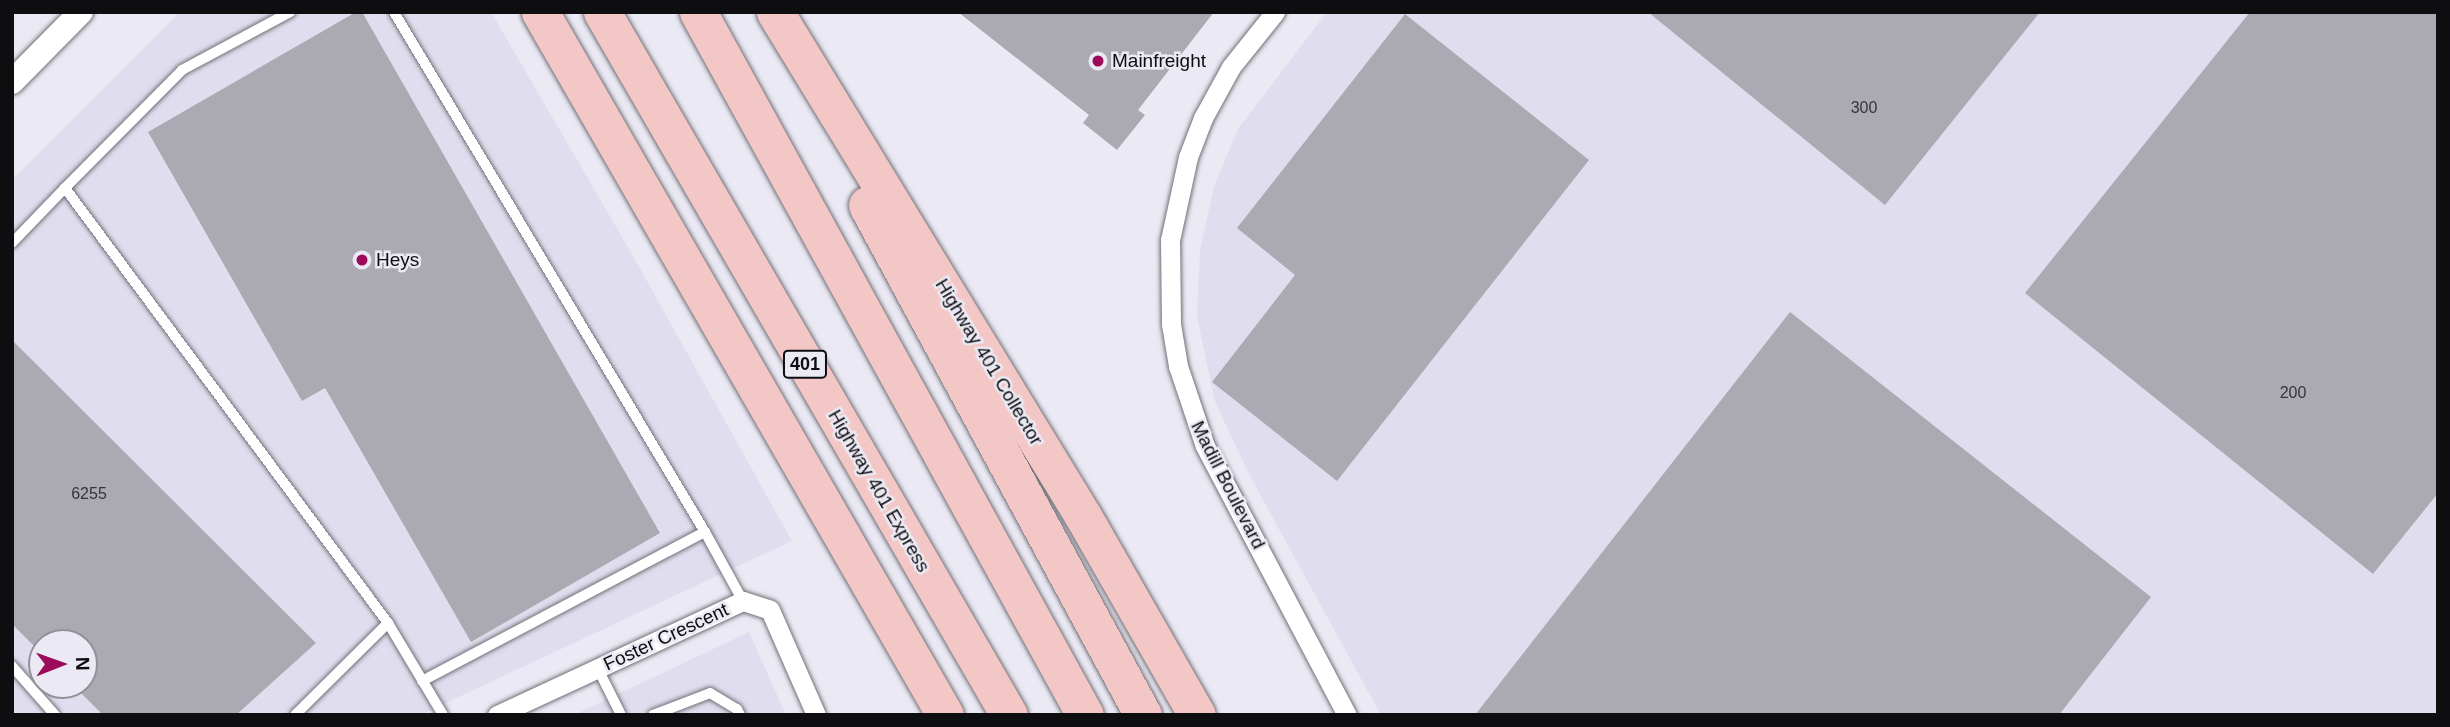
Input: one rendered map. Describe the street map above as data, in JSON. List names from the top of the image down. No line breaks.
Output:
{"streets":{"highway":["Highway 401 Collector","401","Highway 401 Express"],"street":["Madill Boulevard","Foster Crescent"]},"places":["Mainfreight","Heys"],"house_numbers":["300","200","6255"],"north":"right"}
